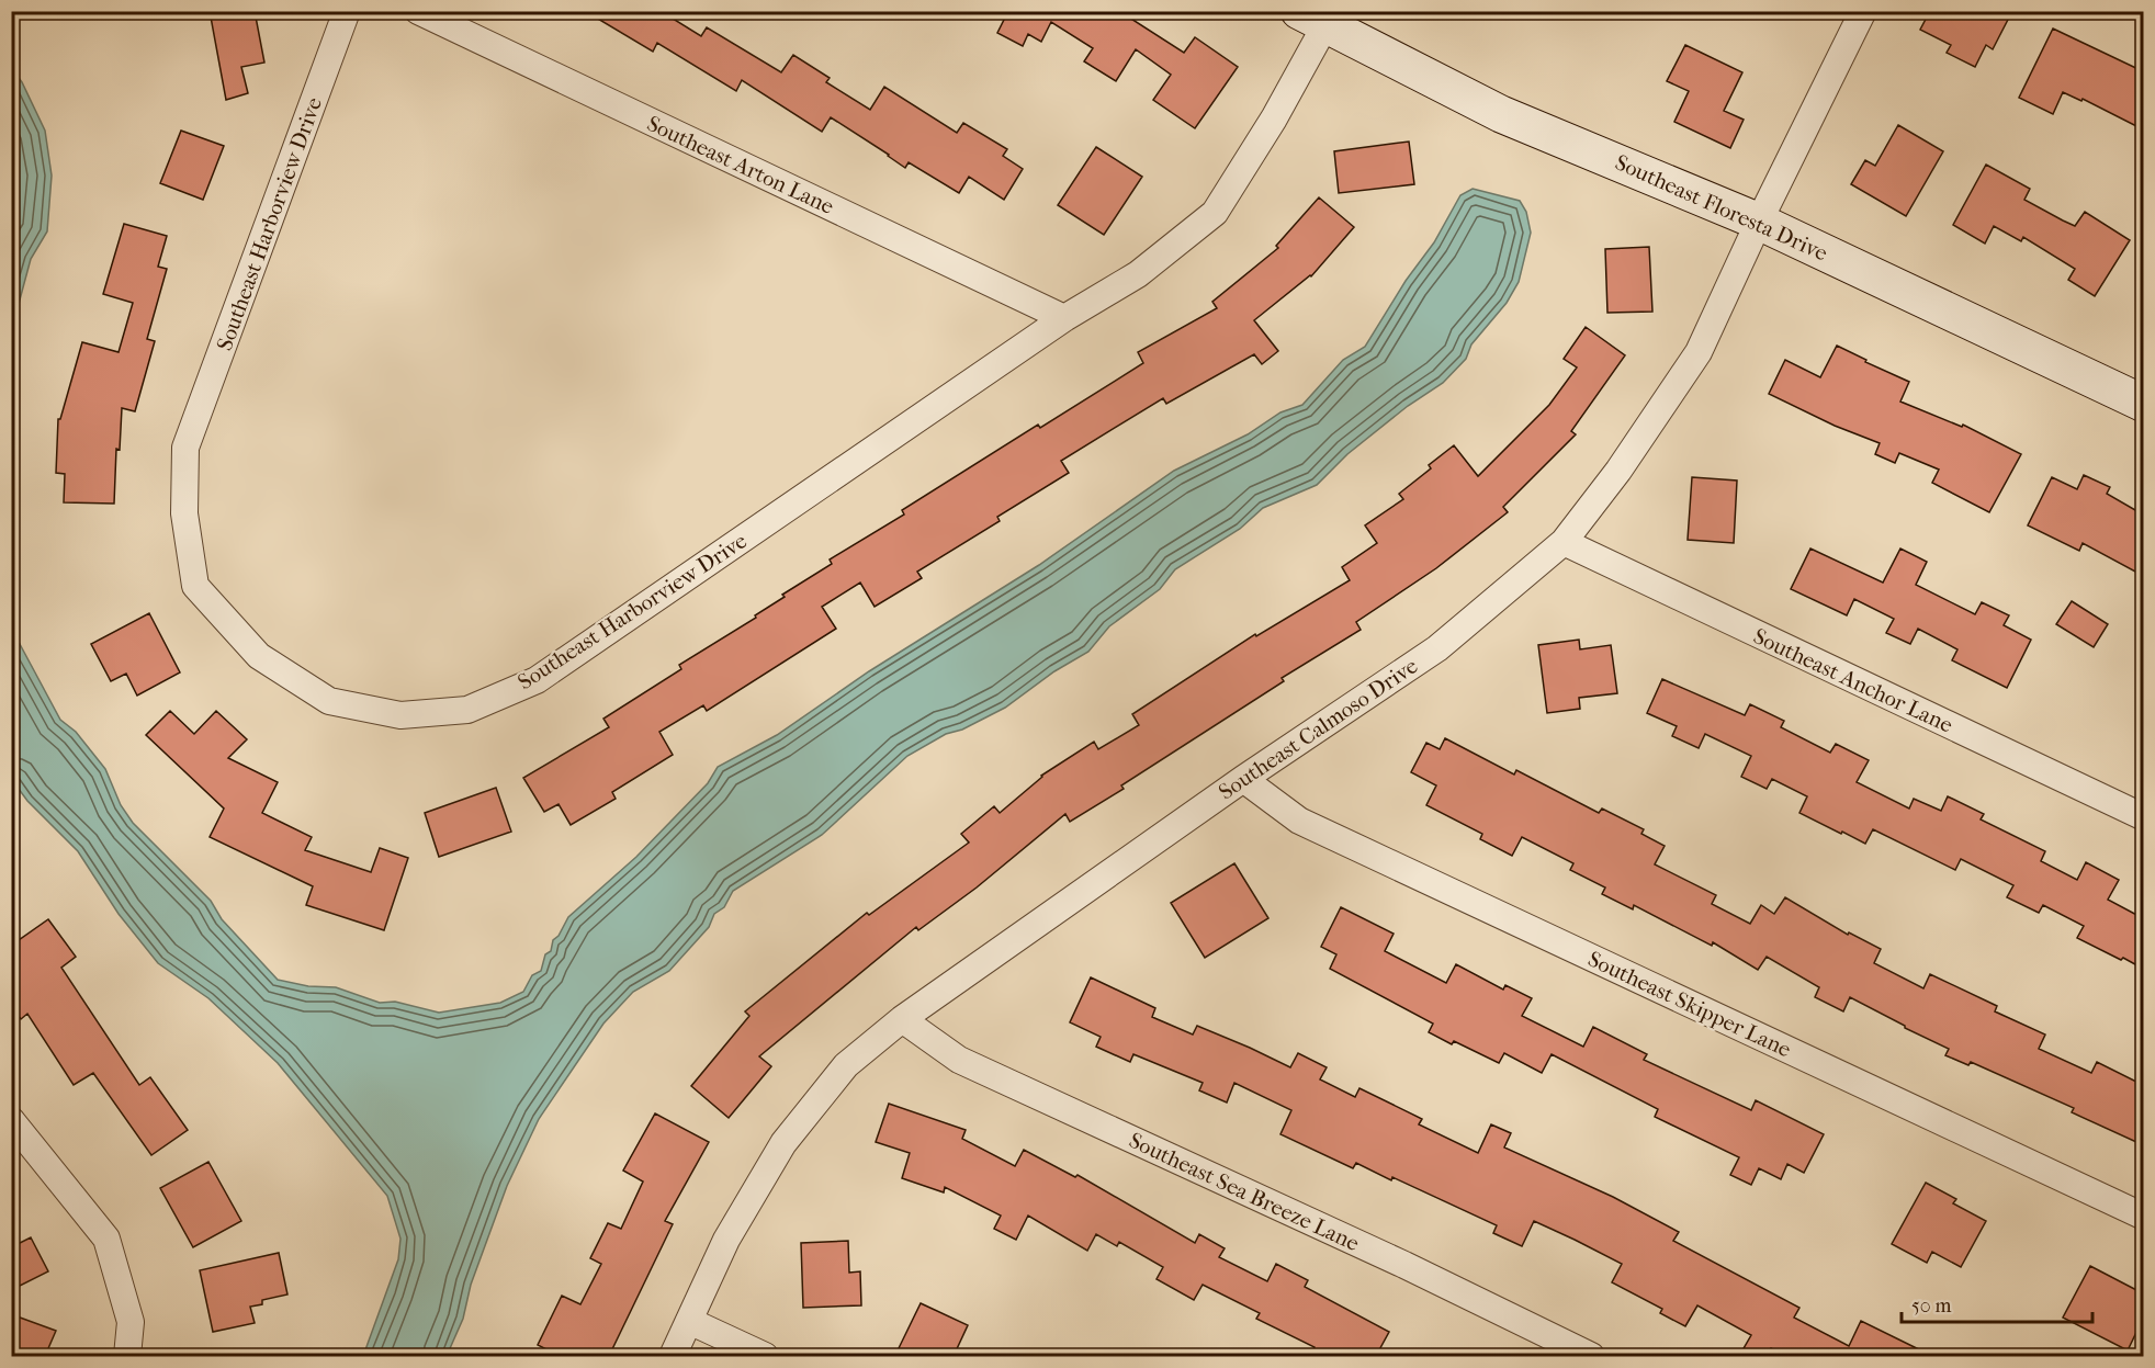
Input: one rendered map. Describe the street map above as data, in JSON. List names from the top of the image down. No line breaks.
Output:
{"streets":{"street":["Southeast Arton Lane","Southeast Floresta Drive","Southeast Harborview Drive","Southeast Anchor Lane","Southeast Calmoso Drive","Southeast Skipper Lane","Southeast Sea Breeze Lane"]},"crossings":[["Southeast Arton Lane","Southeast Harborview Drive"],["Southeast Floresta Drive","Southeast Harborview Drive"],["Southeast Floresta Drive","Southeast Calmoso Drive"],["Southeast Anchor Lane","Southeast Calmoso Drive"],["Southeast Calmoso Drive","Southeast Skipper Lane"],["Southeast Calmoso Drive","Southeast Sea Breeze Lane"]],"scale_bar":"50 m"}
